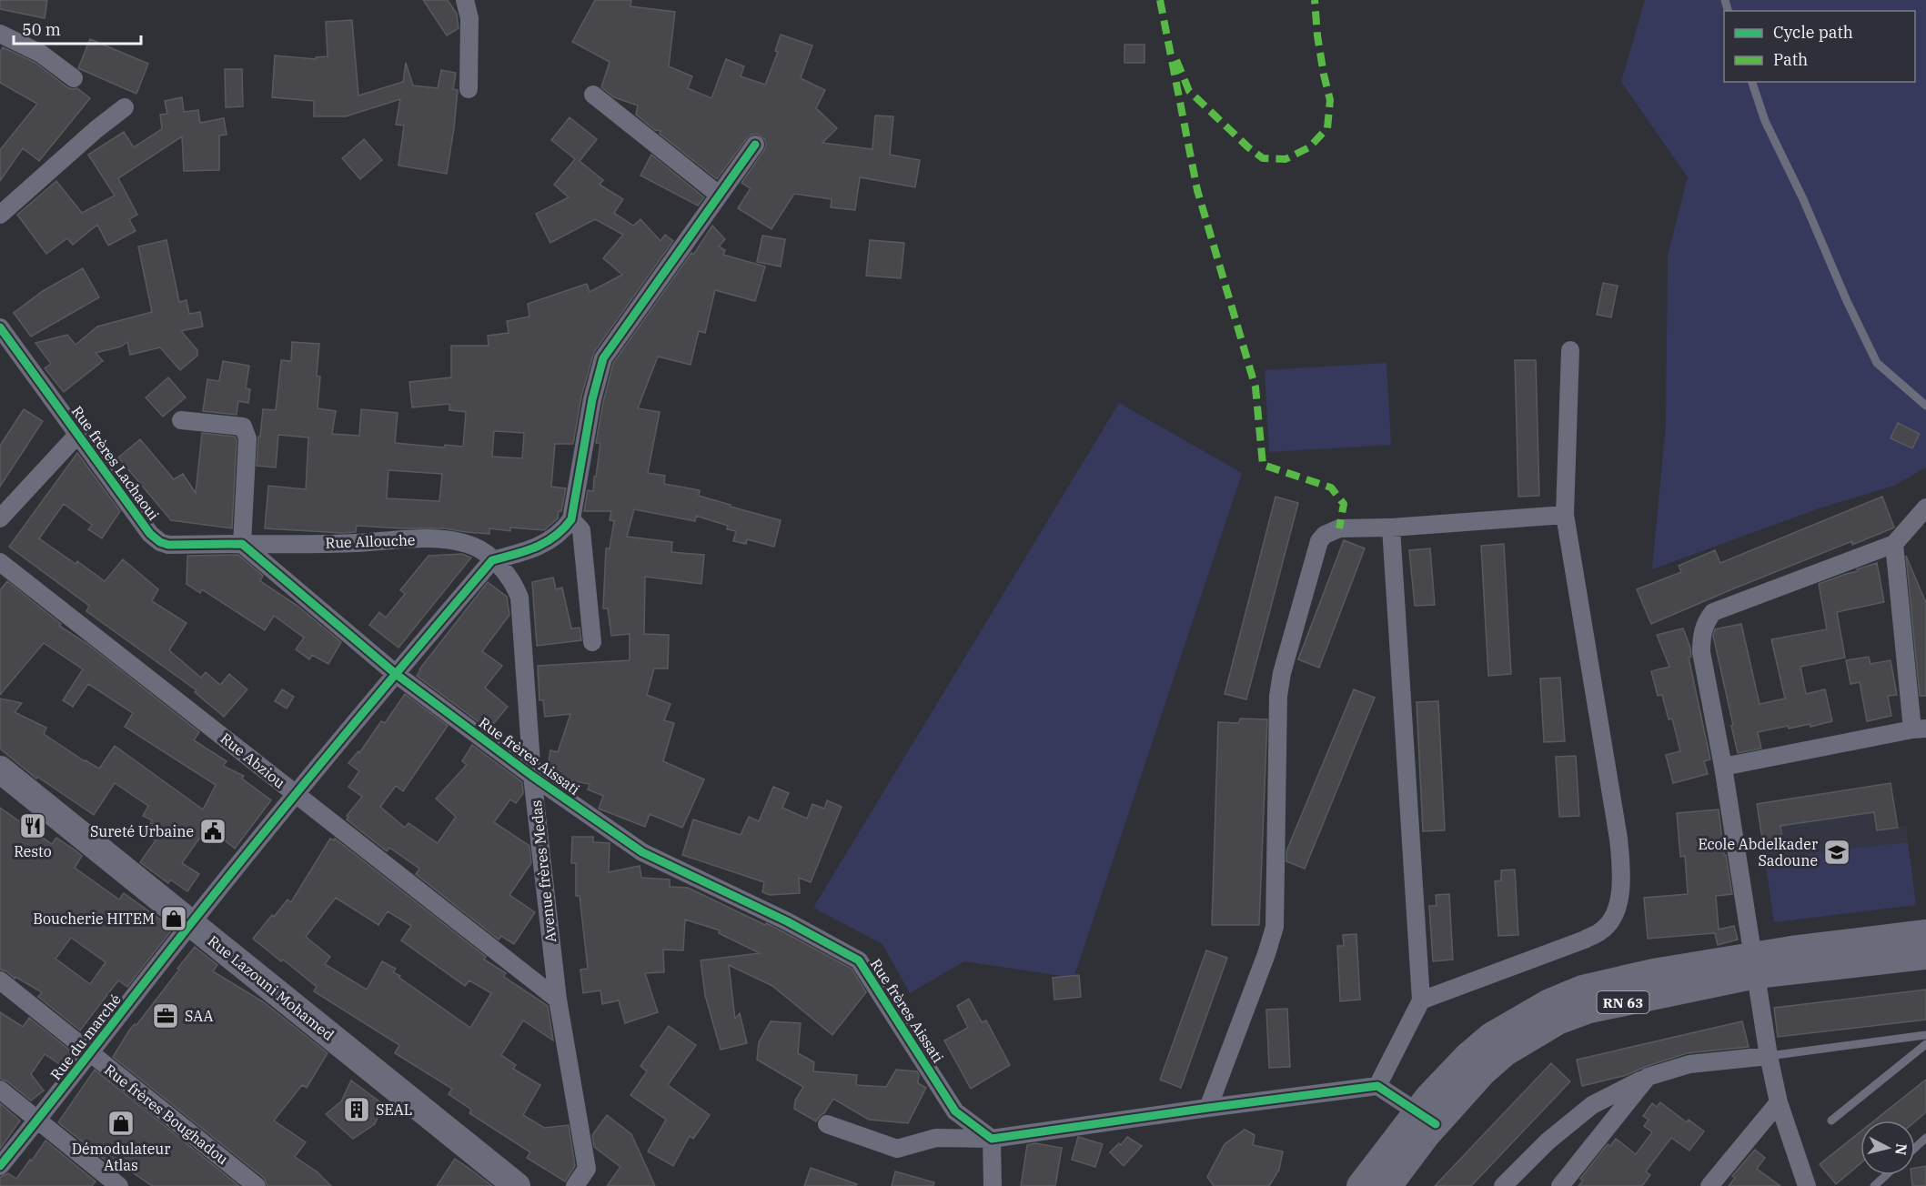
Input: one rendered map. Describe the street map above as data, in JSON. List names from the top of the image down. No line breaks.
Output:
{"streets":{"main road":["Rue Lazouni Mohamed"],"street":["Rue frères Lachaoui","Rue Allouche","Rue frères Aissati","Rue Abziou","Avenue frères Medas","Rue du marché","Rue frères Boughadou"]},"crossings":[["Rue frères Lachaoui","Rue Allouche"],["Rue Allouche","Avenue frères Medas"],["Rue Allouche","Rue du marché"],["Rue frères Aissati","Avenue frères Medas"],["Rue frères Aissati","Rue du marché"],["Rue Abziou","Avenue frères Medas"],["Rue Abziou","Rue du marché"],["Avenue frères Medas","Rue du marché"],["Rue Lazouni Mohamed","Rue du marché"],["Rue du marché","Rue frères Boughadou"]],"places":{"restaurant":["Resto"],"public building":["Sureté Urbaine"],"school or university":["Ecole Abdelkader Sadoune"],"shop":["Boucherie HITEM","Démodulateur Atlas"],"office":["SAA"],"building":["SEAL"]},"legend":["Cycle path","Path"],"scale_bar":"50 m","north":"right"}
